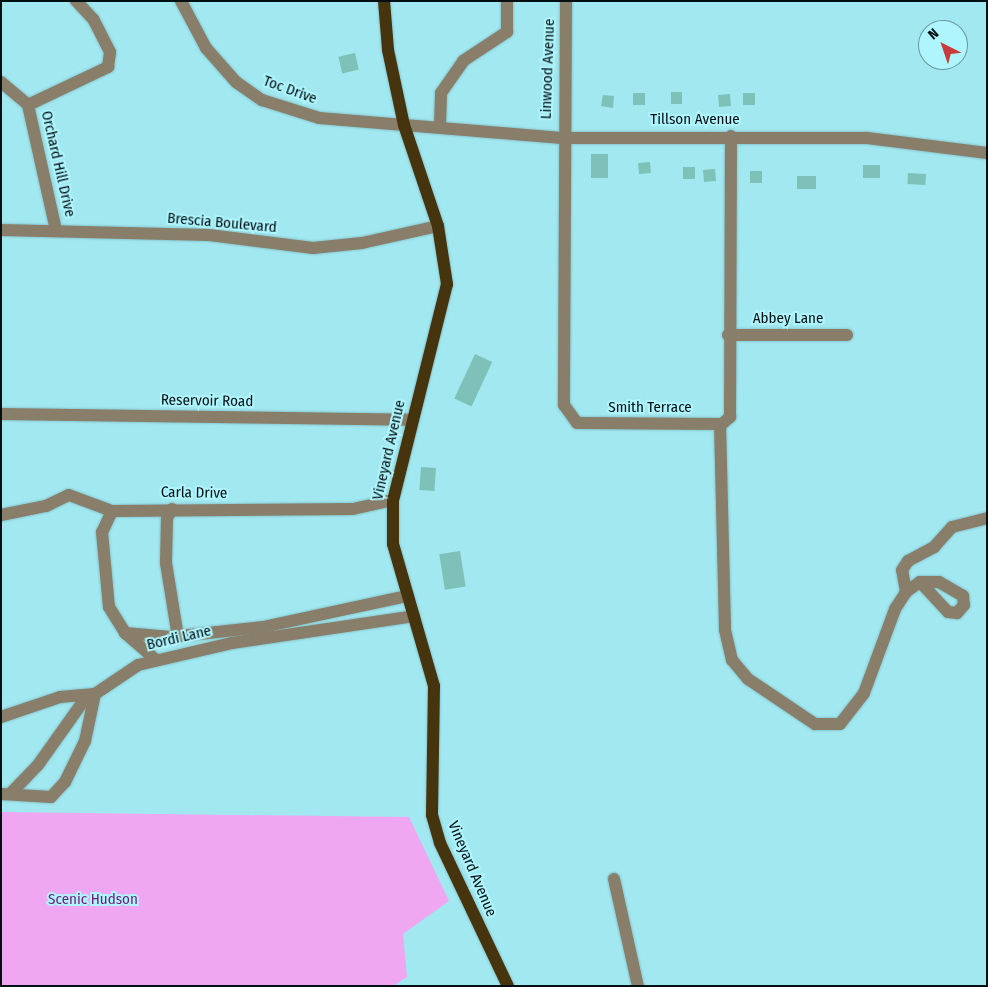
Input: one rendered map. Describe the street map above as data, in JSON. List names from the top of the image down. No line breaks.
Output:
{"streets":{"main road":["Vineyard Avenue"],"street":["Linwood Avenue","Toc Drive","Tillson Avenue","Orchard Hill Drive","Brescia Boulevard","Abbey Lane","Reservoir Road","Smith Terrace","Carla Drive","Bordi Lane"]},"crossings":[["Linwood Avenue","Tillson Avenue"],["Linwood Avenue","Smith Terrace"],["Toc Drive","Tillson Avenue"],["Toc Drive","Vineyard Avenue"],["Tillson Avenue","Smith Terrace"],["Tillson Avenue","Vineyard Avenue"],["Orchard Hill Drive","Brescia Boulevard"],["Brescia Boulevard","Vineyard Avenue"],["Reservoir Road","Vineyard Avenue"],["Vineyard Avenue","Carla Drive"],["Vineyard Avenue","Bordi Lane"]],"parks":["Scenic Hudson"],"north":"top left"}
